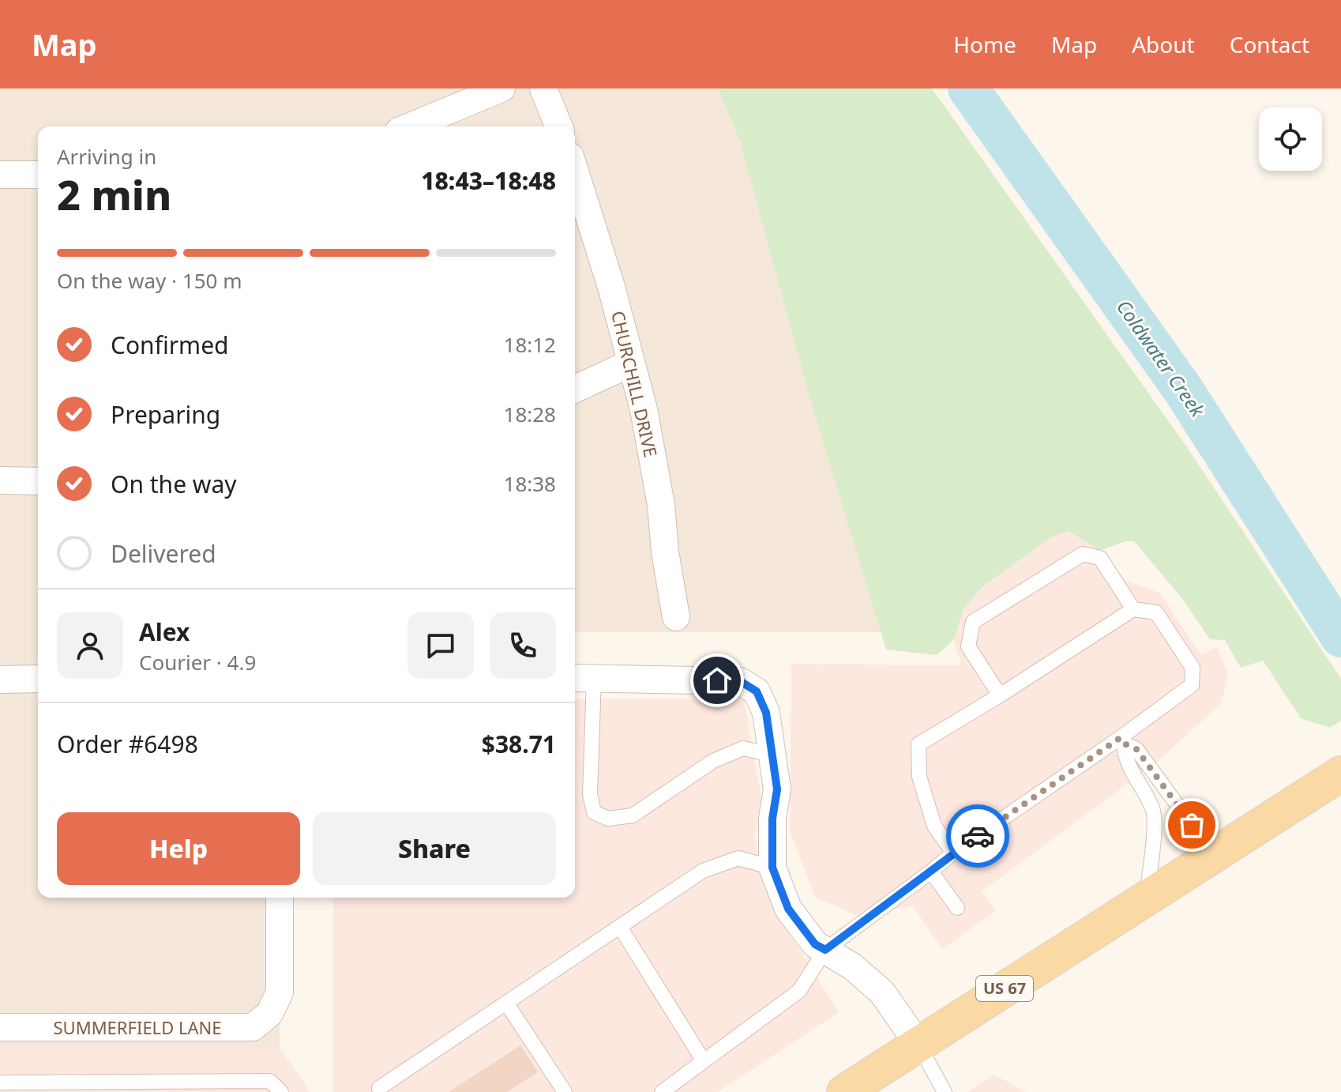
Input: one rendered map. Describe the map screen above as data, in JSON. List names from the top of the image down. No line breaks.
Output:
{"streets":{"main road":["US 67"],"street":["CHURCHILL DRIVE","SUMMERFIELD LANE"]},"water":["Coldwater Creek"],"page":{"header":"Map","nav":["Home","Map","About","Contact"],"heading":["2 min","Arriving in","18:43–18:48"],"panel":["Alex","Courier · 4.9","Order #6498","$38.71"],"bar":"On the way · 150 m","list":[["Confirmed","18:12"],["Preparing","18:28"],["On the way","18:38"],"Delivered"],"buttons":["Help","Share"]}}
